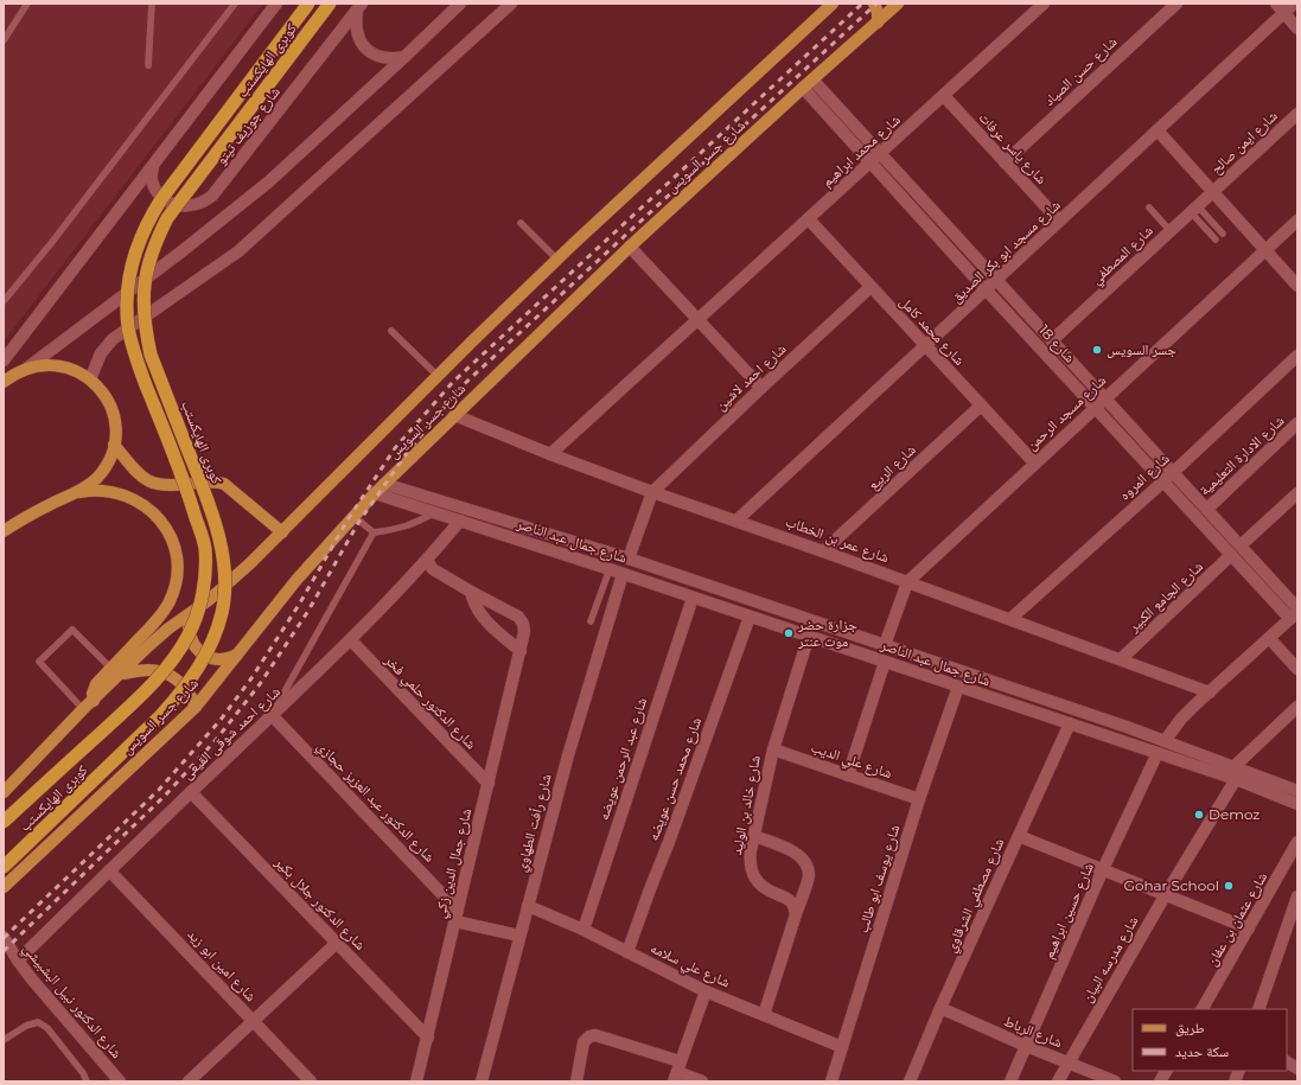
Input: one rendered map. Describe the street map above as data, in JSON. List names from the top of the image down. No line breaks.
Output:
{"streets":{"highway":["كوبرى الهايكستب"],"main road":["شارع جسر السويس"],"street":["شارع حسن الصياد","شارع جوزيف تيتو","شارع ايمن صالح","شارع ياسر عرفات","شارع محمد ابراهيم","شارع مسجد ابو بكر الصديق","شارع المصطفي","شارع محمد كامل","شارع 18","شارع احمد لاشين","شارع مسجد الرحمن","شارع الادارة التعليمية","شارع الربيع","شارع المروه","شارع عمر بن الخطاب","شارع جمال عبد الناصر","شارع الجامع الكبير","شارع الدكتور حلمي فخر","شارع احمد شوقى القيعى","شارع عبد الرحمن عويضه","شارع علي الديب","شارع محمد حسن عويضه","شارع الدكتور عبد العزيز حجازي","شارع خالد بن الوليد","شارع رأفت الطهاوي","شارع جمال الدين زكي","شارع يوسف ابو طالب","شارع مصطفي الشرقاوي","شارع الدكتور جلال بكير","شارع حسين ابراهيم","شارع عثمان بن عفان","شارع مدرسه البيان","شارع امين ابو زيد","شارع علي سلامه","شارع الدكتور نبيل البشبيشي","شارع الرباط"]},"crossings":[["شارع حسن الصياد","شارع ياسر عرفات"],["شارع ايمن صالح","شارع مسجد ابو بكر الصديق"],["شارع ايمن صالح","شارع المصطفي"],["شارع ايمن صالح","شارع مسجد الرحمن"],["شارع ياسر عرفات","شارع محمد ابراهيم"],["شارع ياسر عرفات","شارع مسجد ابو بكر الصديق"],["شارع محمد ابراهيم","شارع محمد كامل"],["شارع محمد ابراهيم","شارع 18"],["شارع محمد ابراهيم","شارع عمر بن الخطاب"],["شارع جسر السويس","شارع 18"],["شارع جسر السويس","شارع عمر بن الخطاب"],["شارع جسر السويس","شارع جمال عبد الناصر"],["شارع مسجد ابو بكر الصديق","شارع محمد كامل"],["شارع مسجد ابو بكر الصديق","شارع 18"],["شارع مسجد ابو بكر الصديق","شارع عمر بن الخطاب"],["شارع المصطفي","شارع 18"],["شارع محمد كامل","شارع احمد لاشين"],["شارع محمد كامل","شارع مسجد الرحمن"],["شارع محمد كامل","شارع الربيع"],["شارع 18","شارع مسجد الرحمن"],["شارع 18","شارع الادارة التعليمية"],["شارع 18","شارع المروه"],["شارع 18","شارع الجامع الكبير"],["شارع احمد لاشين","شارع عمر بن الخطاب"],["شارع مسجد الرحمن","شارع عمر بن الخطاب"],["شارع مسجد الرحمن","شارع جمال عبد الناصر"],["شارع الربيع","شارع عمر بن الخطاب"],["شارع المروه","شارع عمر بن الخطاب"],["شارع عمر بن الخطاب","شارع الجامع الكبير"],["شارع جمال عبد الناصر","شارع احمد شوقى القيعى"],["شارع جمال عبد الناصر","شارع عبد الرحمن عويضه"],["شارع جمال عبد الناصر","شارع محمد حسن عويضه"],["شارع جمال عبد الناصر","شارع خالد بن الوليد"],["شارع جمال عبد الناصر","شارع رأفت الطهاوي"],["شارع جمال عبد الناصر","شارع يوسف ابو طالب"],["شارع جمال عبد الناصر","شارع مصطفي الشرقاوي"],["شارع جمال عبد الناصر","شارع حسين ابراهيم"],["شارع جمال عبد الناصر","شارع مدرسه البيان"],["شارع الدكتور حلمي فخر","شارع احمد شوقى القيعى"],["شارع الدكتور حلمي فخر","شارع جمال الدين زكي"],["شارع احمد شوقى القيعى","شارع الدكتور عبد العزيز حجازي"],["شارع احمد شوقى القيعى","شارع جمال الدين زكي"],["شارع احمد شوقى القيعى","شارع الدكتور جلال بكير"],["شارع احمد شوقى القيعى","شارع امين ابو زيد"],["شارع احمد شوقى القيعى","شارع الدكتور نبيل البشبيشي"],["شارع عبد الرحمن عويضه","شارع علي سلامه"],["شارع علي الديب","شارع خالد بن الوليد"],["شارع علي الديب","شارع يوسف ابو طالب"],["شارع محمد حسن عويضه","شارع علي سلامه"],["شارع الدكتور عبد العزيز حجازي","شارع جمال الدين زكي"],["شارع رأفت الطهاوي","شارع علي سلامه"],["شارع جمال الدين زكي","شارع الدكتور جلال بكير"],["شارع يوسف ابو طالب","شارع علي سلامه"],["شارع مصطفي الشرقاوي","شارع الرباط"],["شارع حسين ابراهيم","شارع الرباط"],["شارع مدرسه البيان","شارع الرباط"]],"places":["جسر السويس","جزارة حضر موت عنتر","Demoz","Gohar School"],"legend":["طريق","سكة حديد"]}
